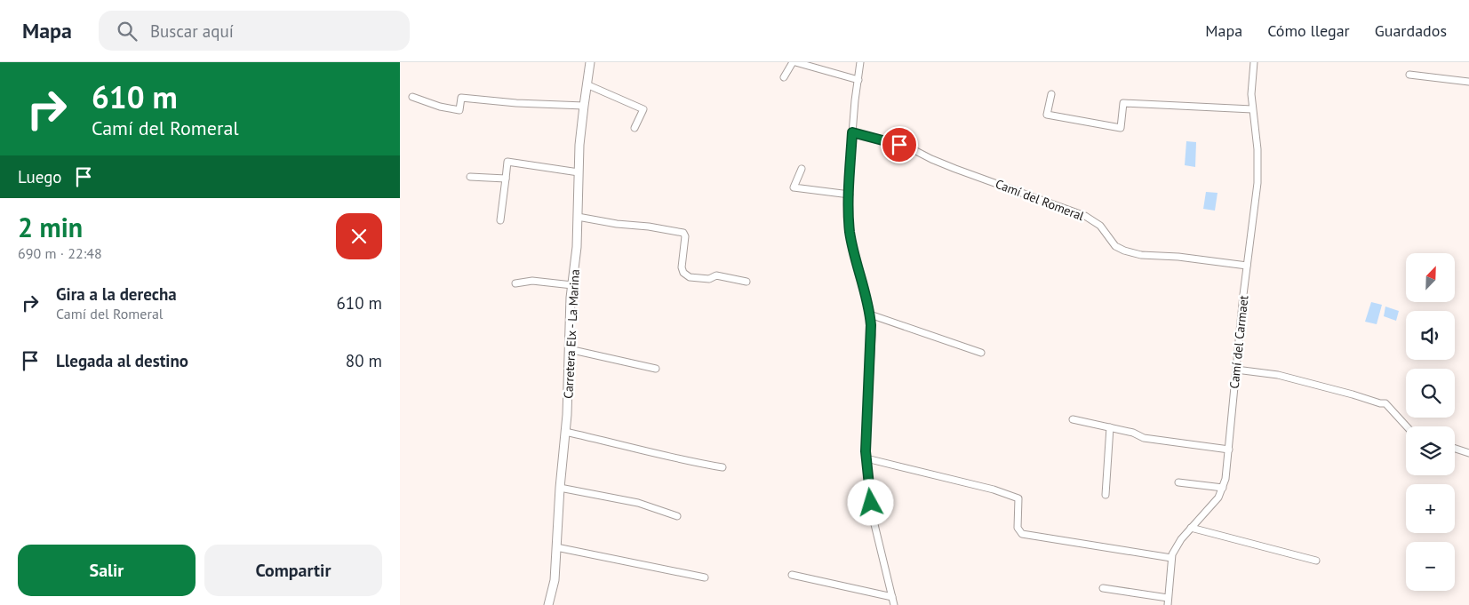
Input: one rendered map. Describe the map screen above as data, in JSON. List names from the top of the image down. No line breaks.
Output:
{"streets":{"main road":["Carretera Elx - La Marina"],"street":["Camí del Romeral","Camí del Carmaet"]},"crossings":[["Camí del Romeral","Camí del Carmaet"]],"north":"top right","page":{"header":"Mapa","search":"Buscar aquí","nav":["Mapa","Cómo llegar","Guardados"],"turn":["610 m","Camí del Romeral"],"then":"Luego","heading":["2 min","690 m · 22:48"],"map_buttons":["+","−"],"list":[{"name":"Gira a la derecha","note":"Camí del Romeral","value":"610 m"},{"name":"Llegada al destino","value":"80 m"}],"buttons":["Salir","Compartir"]}}
